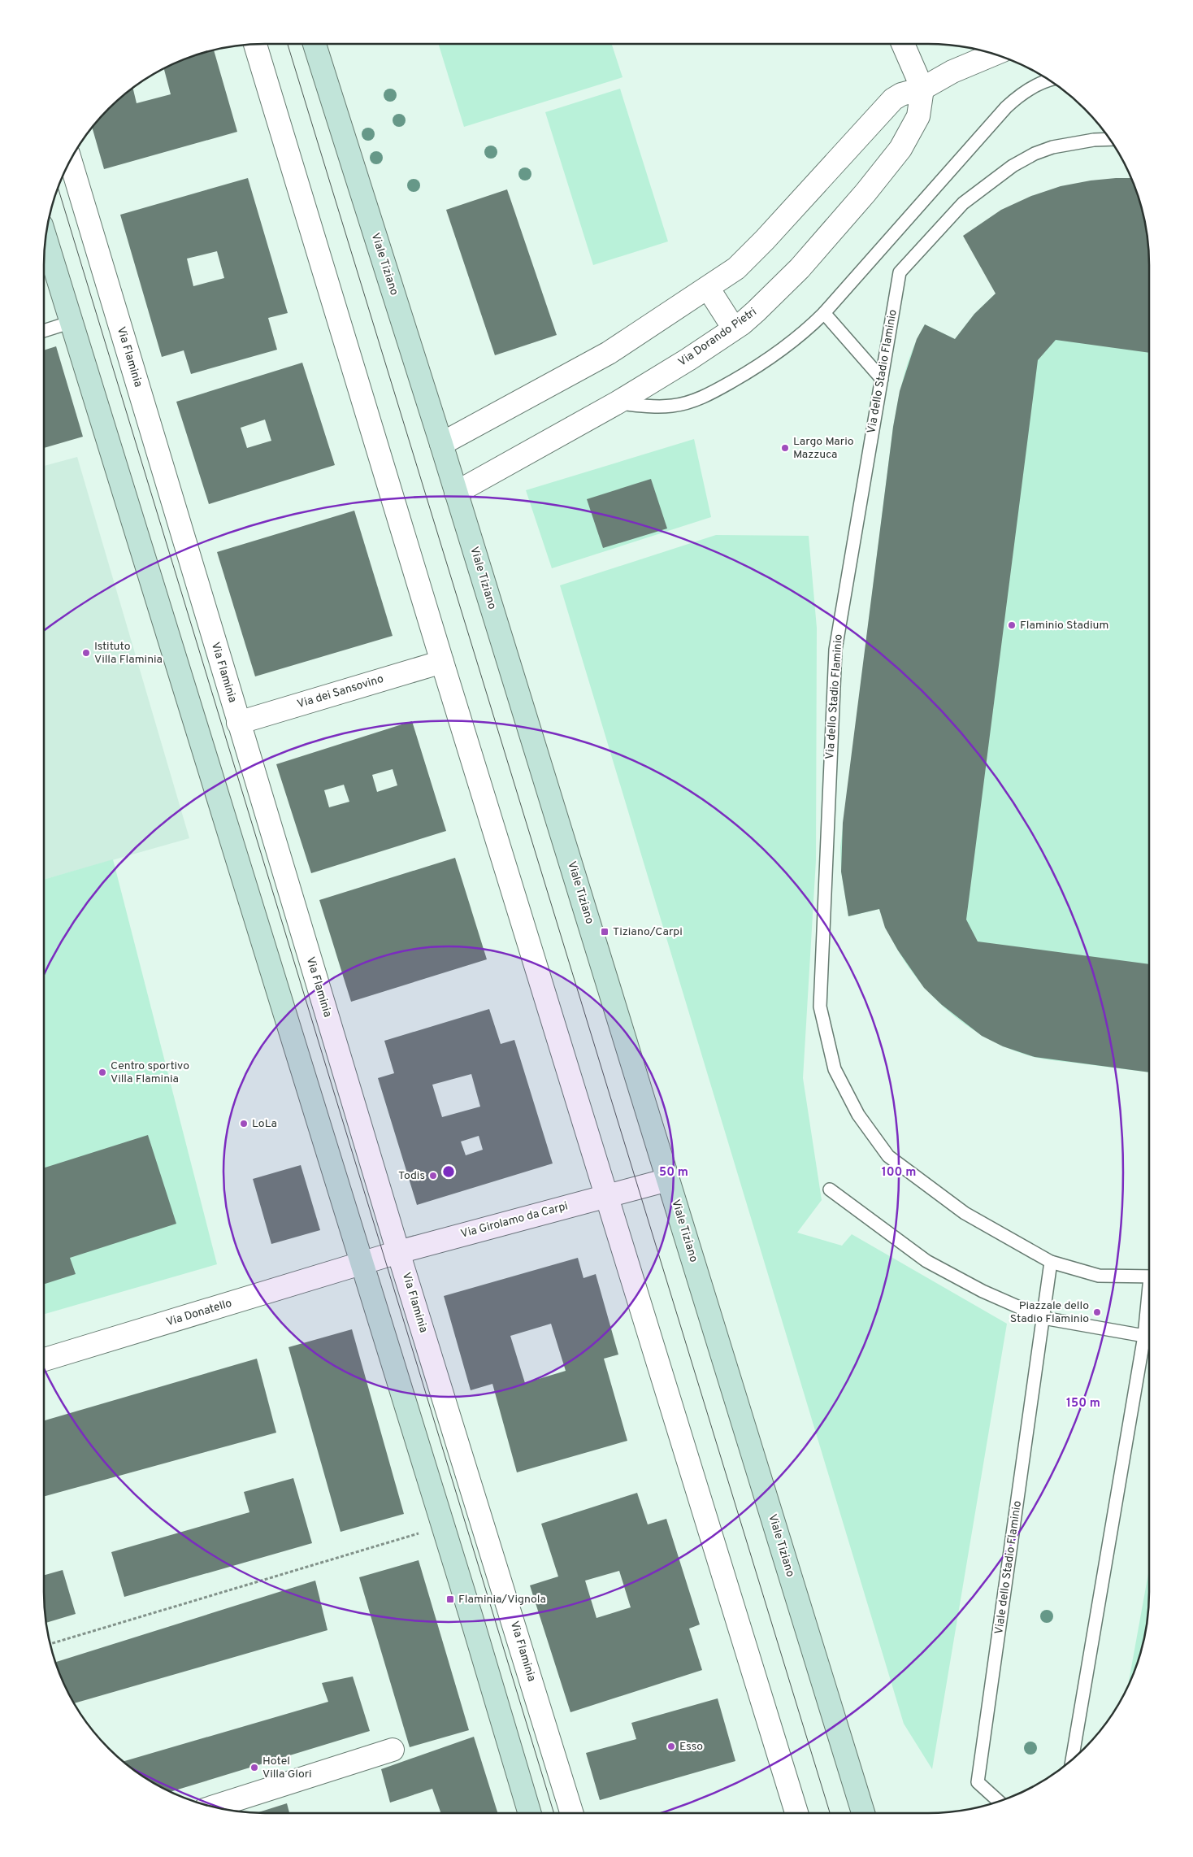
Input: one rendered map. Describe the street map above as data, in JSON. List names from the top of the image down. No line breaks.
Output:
{"streets":{"street":["Viale Tiziano","Via Dorando Pietri","Via Flaminia","Via dei Sansovino","Via Girolamo da Carpi","Via Donatello"],"lane":["Via dello Stadio Flaminio","Viale dello Stadio Flaminio"]},"crossings":[["Viale Tiziano","Via Dorando Pietri"],["Viale Tiziano","Via Girolamo da Carpi"],["Via Flaminia","Via dei Sansovino"],["Via Flaminia","Via Girolamo da Carpi"],["Via Girolamo da Carpi","Via Donatello"]],"places":{"other":["Largo Mario Mazzuca","Flaminio Stadium","Istituto Villa Flaminia","Centro sportivo Villa Flaminia","LoLa","Todis","Piazzale dello Stadio Flaminio","Esso","Hotel Villa Glori"],"transit":["Tiziano/Carpi","Flaminia/Vignola"]},"rings":["50 m","100 m","150 m"]}
